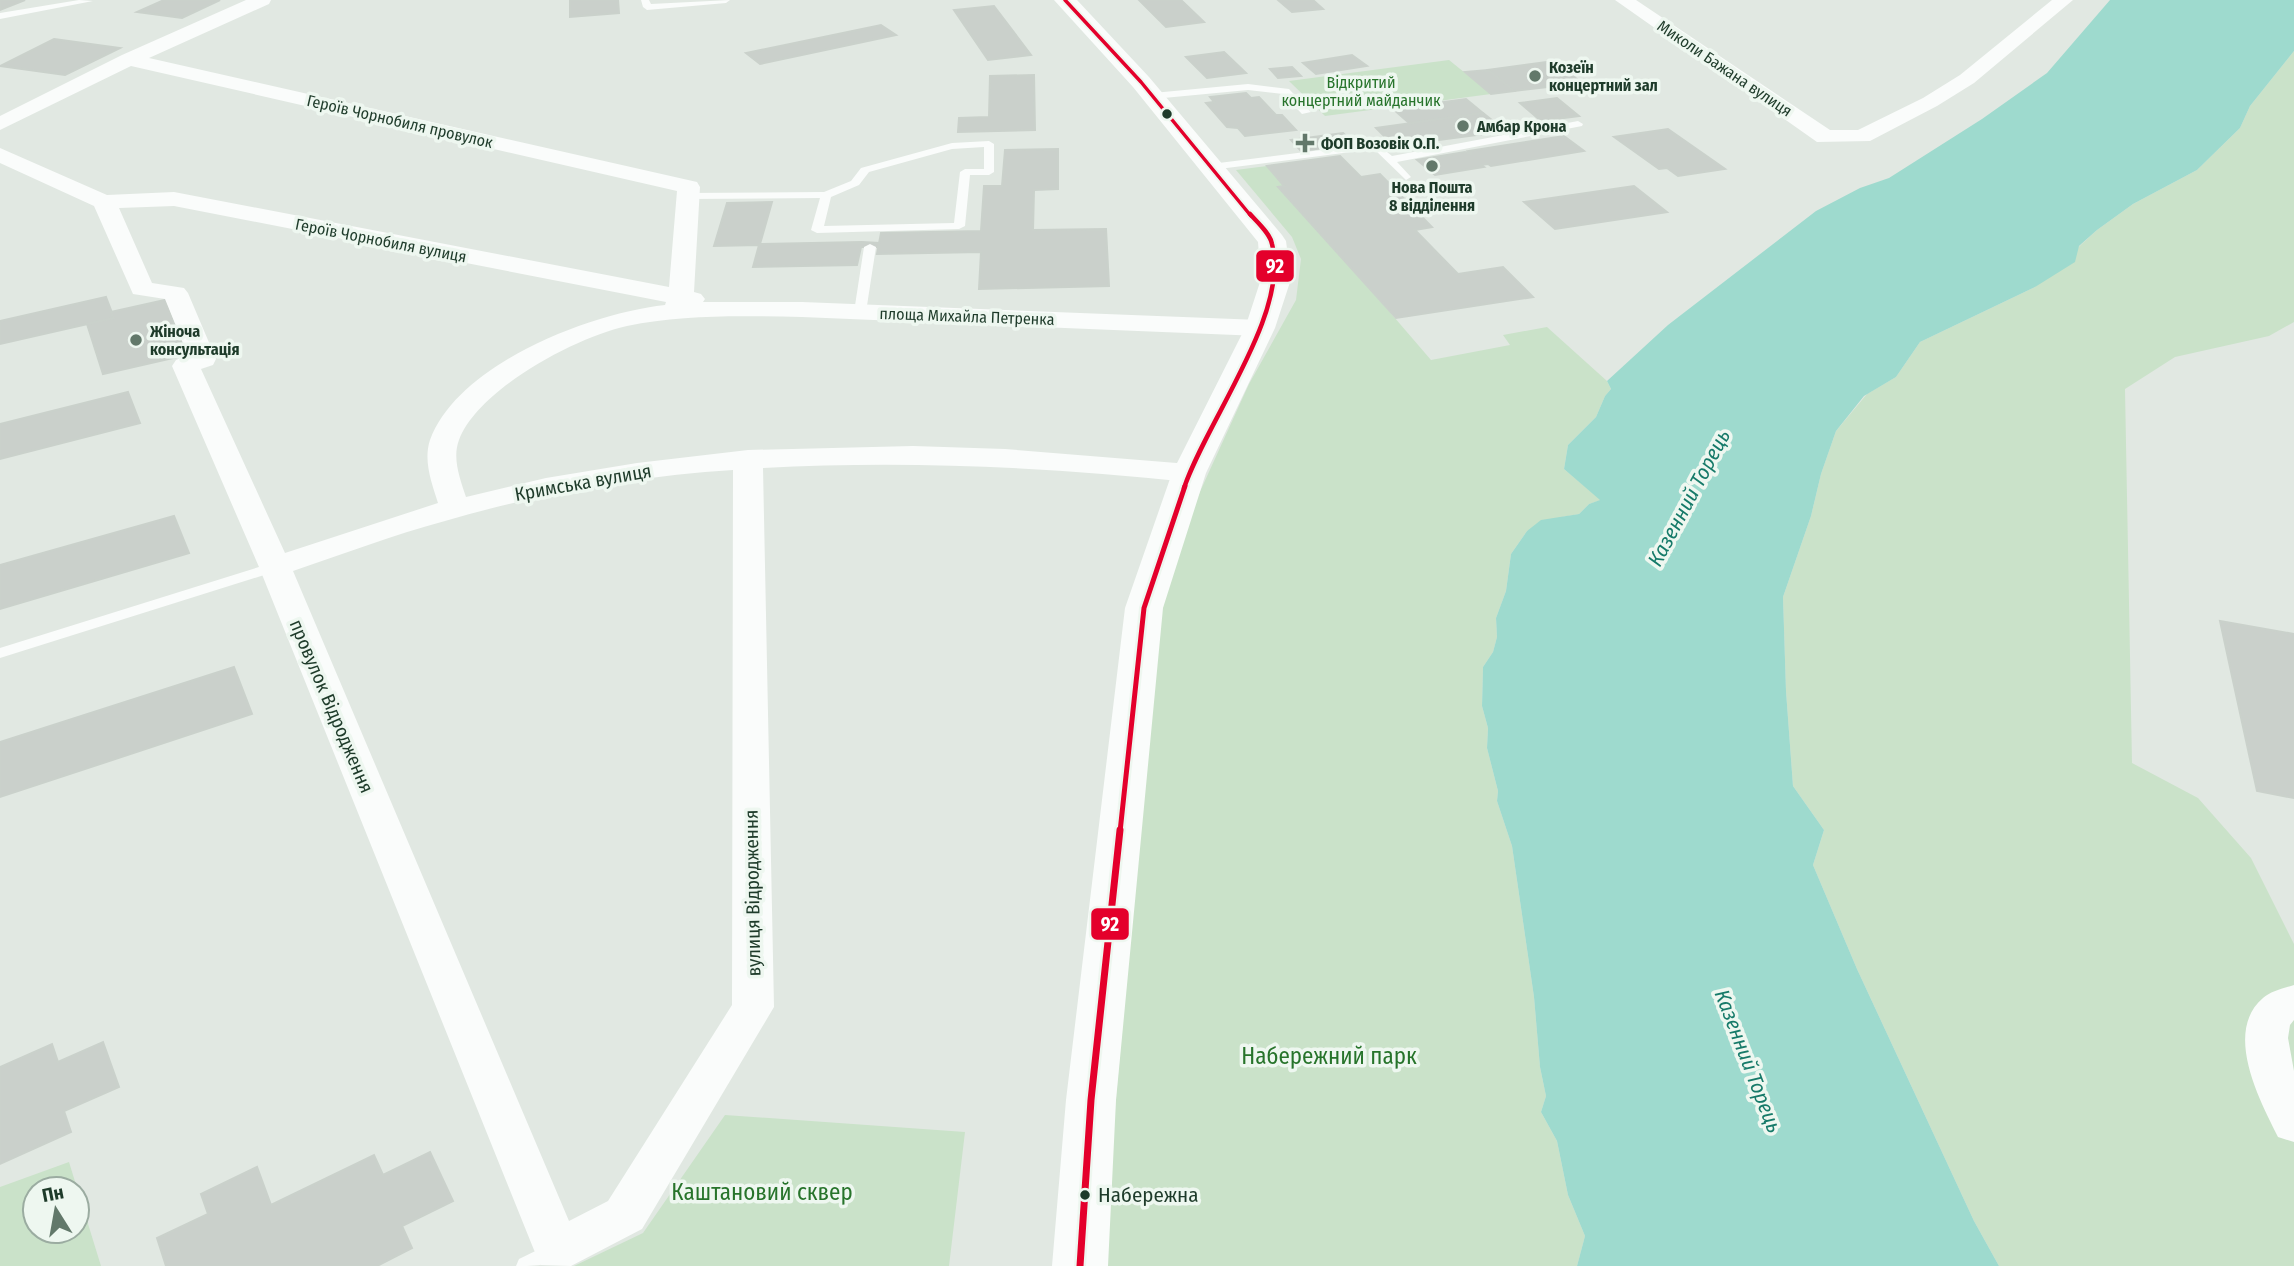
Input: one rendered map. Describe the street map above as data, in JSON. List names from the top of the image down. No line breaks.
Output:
{"streets":{"street":["Миколи Бажана вулиця","Героїв Чорнобиля провулок","Героїв Чорнобиля вулиця","площа Михайла Петренка","Кримська вулиця","провулок Відродження","вулиця Відродження"]},"crossings":[["Героїв Чорнобиля вулиця","площа Михайла Петренка"],["Героїв Чорнобиля вулиця","провулок Відродження"],["Кримська вулиця","провулок Відродження"],["Кримська вулиця","вулиця Відродження"],["провулок Відродження","вулиця Відродження"]],"water":["Казенний Торець"],"parks":["Відкритий концертний майданчик","Набережний парк","Каштановий сквер"],"places":{"other":["Козеїн концертний зал","Амбар Крона","Нова Пошта 8 відділення","Жіноча консультація","Набережна"],"health":["ФОП Возовік О.П."]},"lines":["transit line 92"],"north":"top"}
